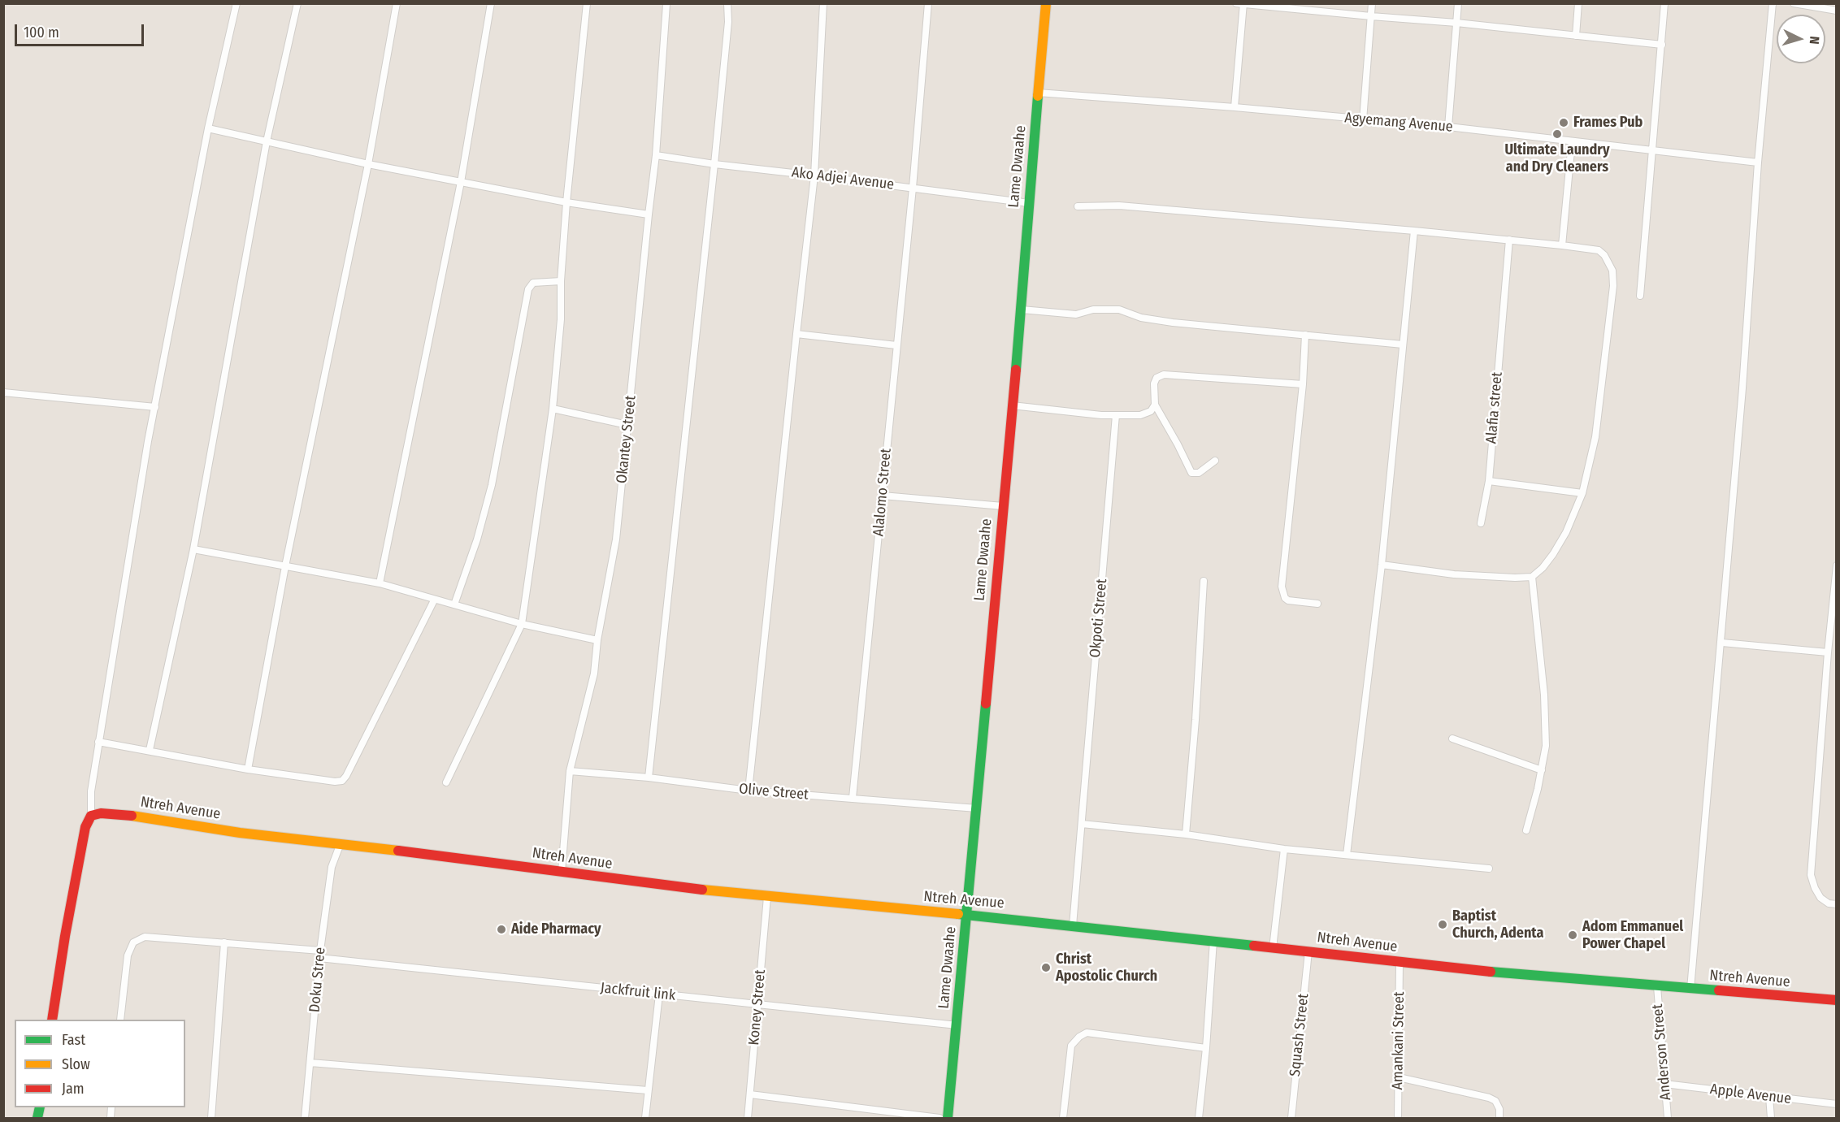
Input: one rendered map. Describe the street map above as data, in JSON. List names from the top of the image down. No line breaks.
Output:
{"streets":{"street":["Agyemang Avenue","Lame Dwaahe","Ako Adjei Avenue","Alafia street","Okantey Street","Alalomo Street","Okpoti Street","Olive Street","Ntreh Avenue","Doku Stree","Jackfruit link","Koney Street","Squash Street","Amankani Street","Anderson Street","Apple Avenue"]},"crossings":[["Agyemang Avenue","Lame Dwaahe"],["Lame Dwaahe","Ako Adjei Avenue"],["Lame Dwaahe","Olive Street"],["Lame Dwaahe","Ntreh Avenue"],["Lame Dwaahe","Jackfruit link"],["Ako Adjei Avenue","Okantey Street"],["Ako Adjei Avenue","Alalomo Street"],["Okantey Street","Olive Street"],["Okantey Street","Ntreh Avenue"],["Alalomo Street","Olive Street"],["Okpoti Street","Ntreh Avenue"],["Ntreh Avenue","Doku Stree"],["Ntreh Avenue","Koney Street"],["Ntreh Avenue","Squash Street"],["Ntreh Avenue","Amankani Street"],["Ntreh Avenue","Anderson Street"],["Doku Stree","Jackfruit link"],["Jackfruit link","Koney Street"],["Anderson Street","Apple Avenue"]],"places":["Frames Pub","Ultimate Laundry and Dry Cleaners","Baptist Church, Adenta","Aide Pharmacy","Adom Emmanuel Power Chapel","Christ Apostolic Church"],"legend":["Fast","Slow","Jam"],"scale_bar":"100 m","north":"right"}
